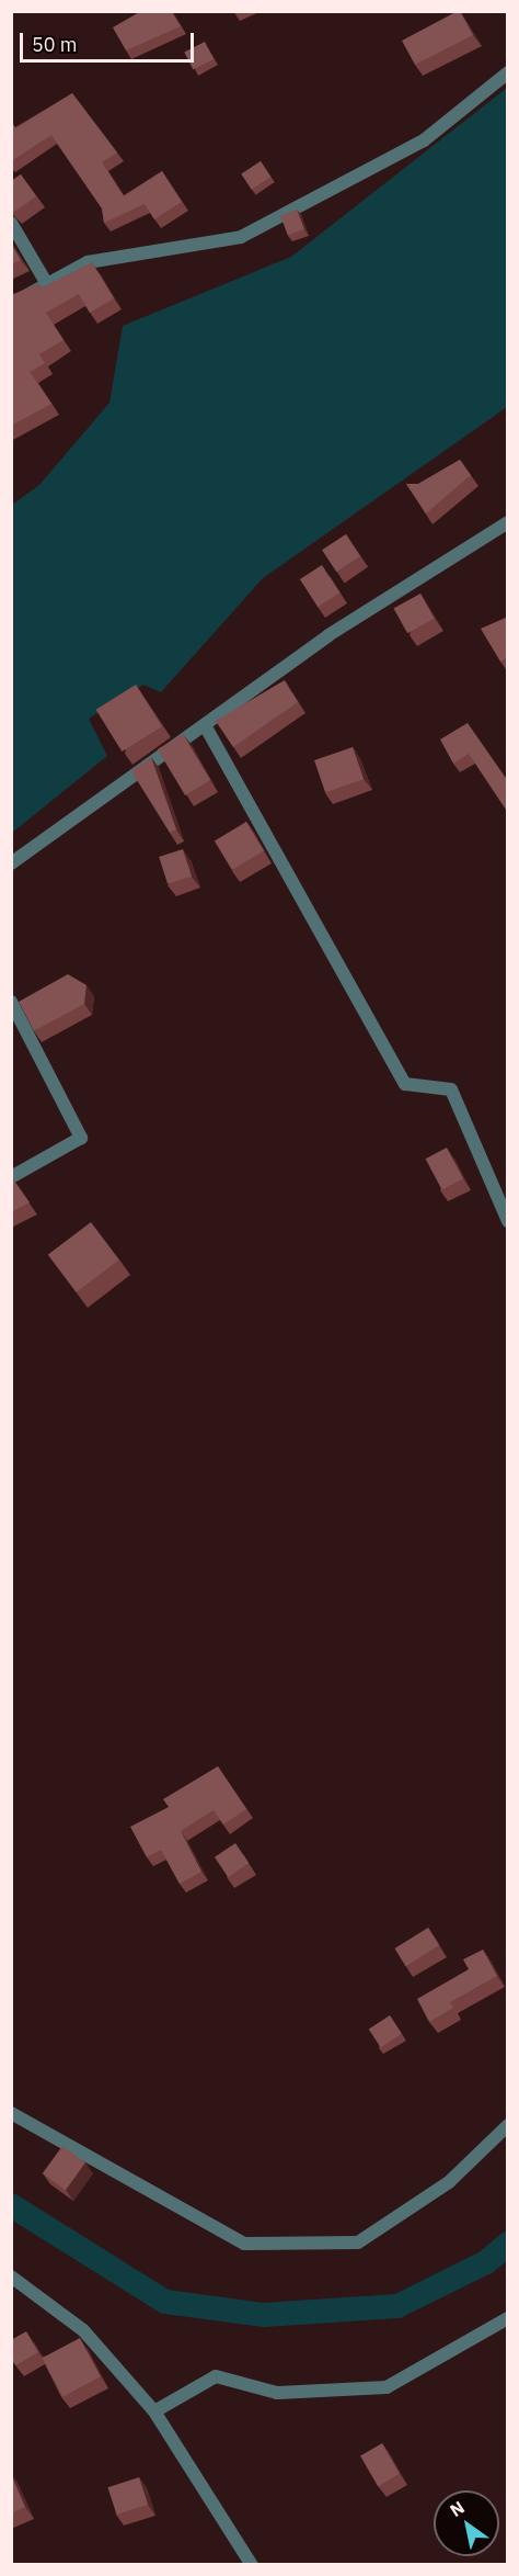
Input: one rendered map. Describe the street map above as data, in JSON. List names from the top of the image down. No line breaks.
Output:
{"scale_bar":"50 m","north":"top left"}
